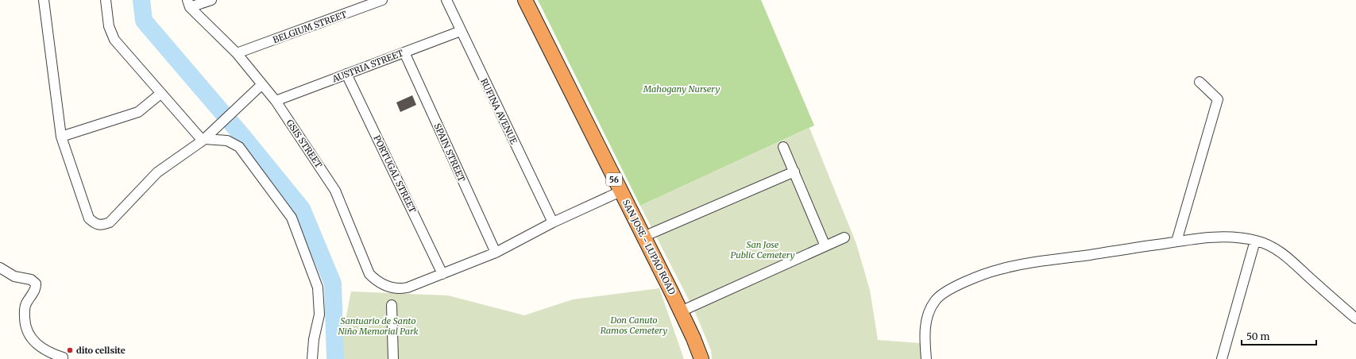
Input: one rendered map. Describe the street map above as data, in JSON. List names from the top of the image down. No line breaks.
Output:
{"streets":{"highway":["56","SAN JOSE - LUPAO ROAD"],"street":["BELGIUM STREET","AUSTRIA STREET","RUFINA AVENUE","GSIS STREET","SPAIN STREET","PORTUGAL STREET"]},"crossings":[["BELGIUM STREET","GSIS STREET"],["AUSTRIA STREET","RUFINA AVENUE"],["AUSTRIA STREET","GSIS STREET"],["AUSTRIA STREET","SPAIN STREET"],["AUSTRIA STREET","PORTUGAL STREET"],["GSIS STREET","PORTUGAL STREET"]],"parks":["Mahogany Nursery","San Jose Public Cemetery","Don Canuto Ramos Cemetery","Santuario de Santo Niño Memorial Park"],"places":["dito cellsite"],"scale_bar":"50 m"}
